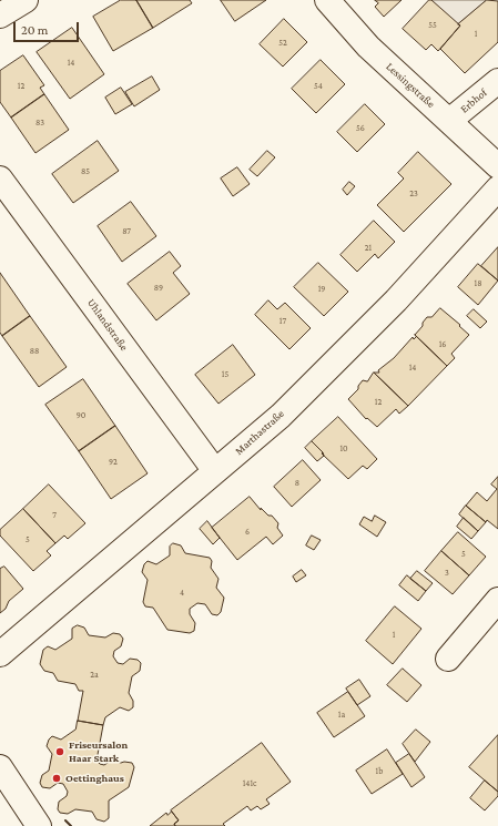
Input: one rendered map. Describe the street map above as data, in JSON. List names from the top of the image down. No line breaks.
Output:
{"streets":{"street":["Lessingstraße","Erbhof","Uhlandstraße","Marthastraße"]},"crossings":[["Lessingstraße","Erbhof"],["Uhlandstraße","Marthastraße"]],"places":["Friseursalon Haar Stark","Oettinghaus"],"house_numbers":["55","1","52","14","12","54","83","56","85","23","87","21","18","89","19","17","16","88","14","15","12","90","10","92","8","7","6","5","5","3","4","1","2a","1a","1b","141c"],"scale_bar":"20 m"}
